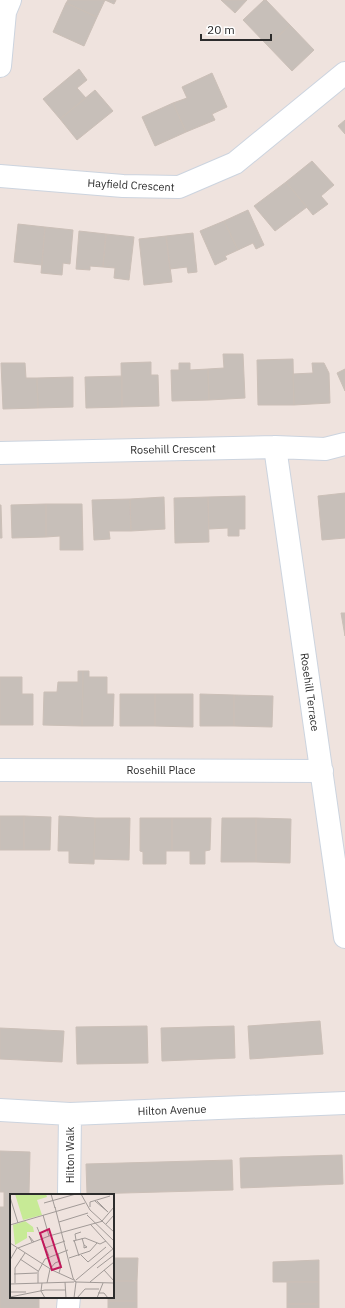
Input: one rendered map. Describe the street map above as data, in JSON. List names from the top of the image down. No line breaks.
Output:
{"streets":{"street":["Hayfield Crescent","Rosehill Crescent","Rosehill Terrace","Rosehill Place","Hilton Avenue","Hilton Walk"]},"crossings":[["Rosehill Crescent","Rosehill Terrace"],["Rosehill Terrace","Rosehill Place"],["Hilton Avenue","Hilton Walk"]],"scale_bar":"20 m"}
